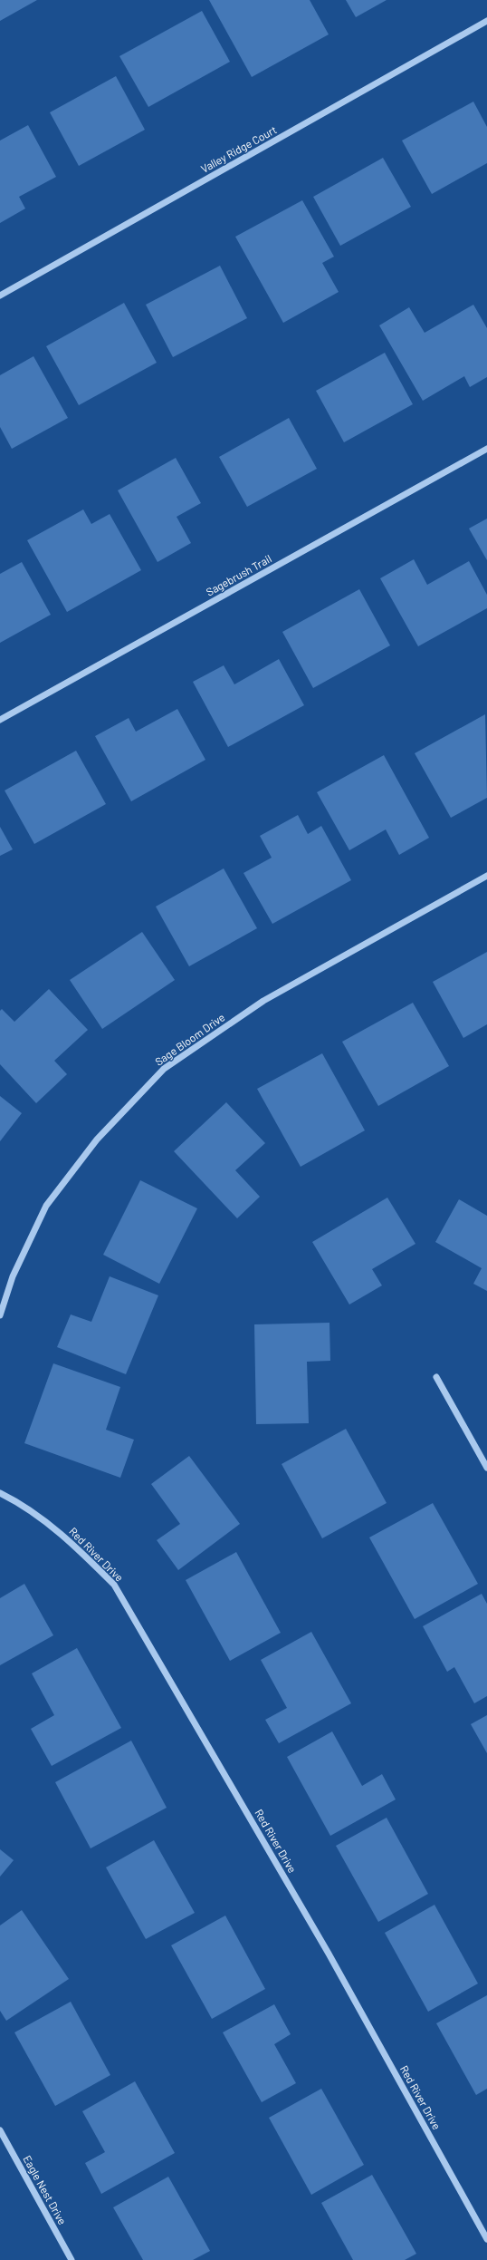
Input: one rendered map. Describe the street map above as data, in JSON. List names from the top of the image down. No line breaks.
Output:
{"streets":{"street":["Valley Ridge Court","Sagebrush Trail","Sage Bloom Drive","Red River Drive","Eagle Nest Drive"]}}
